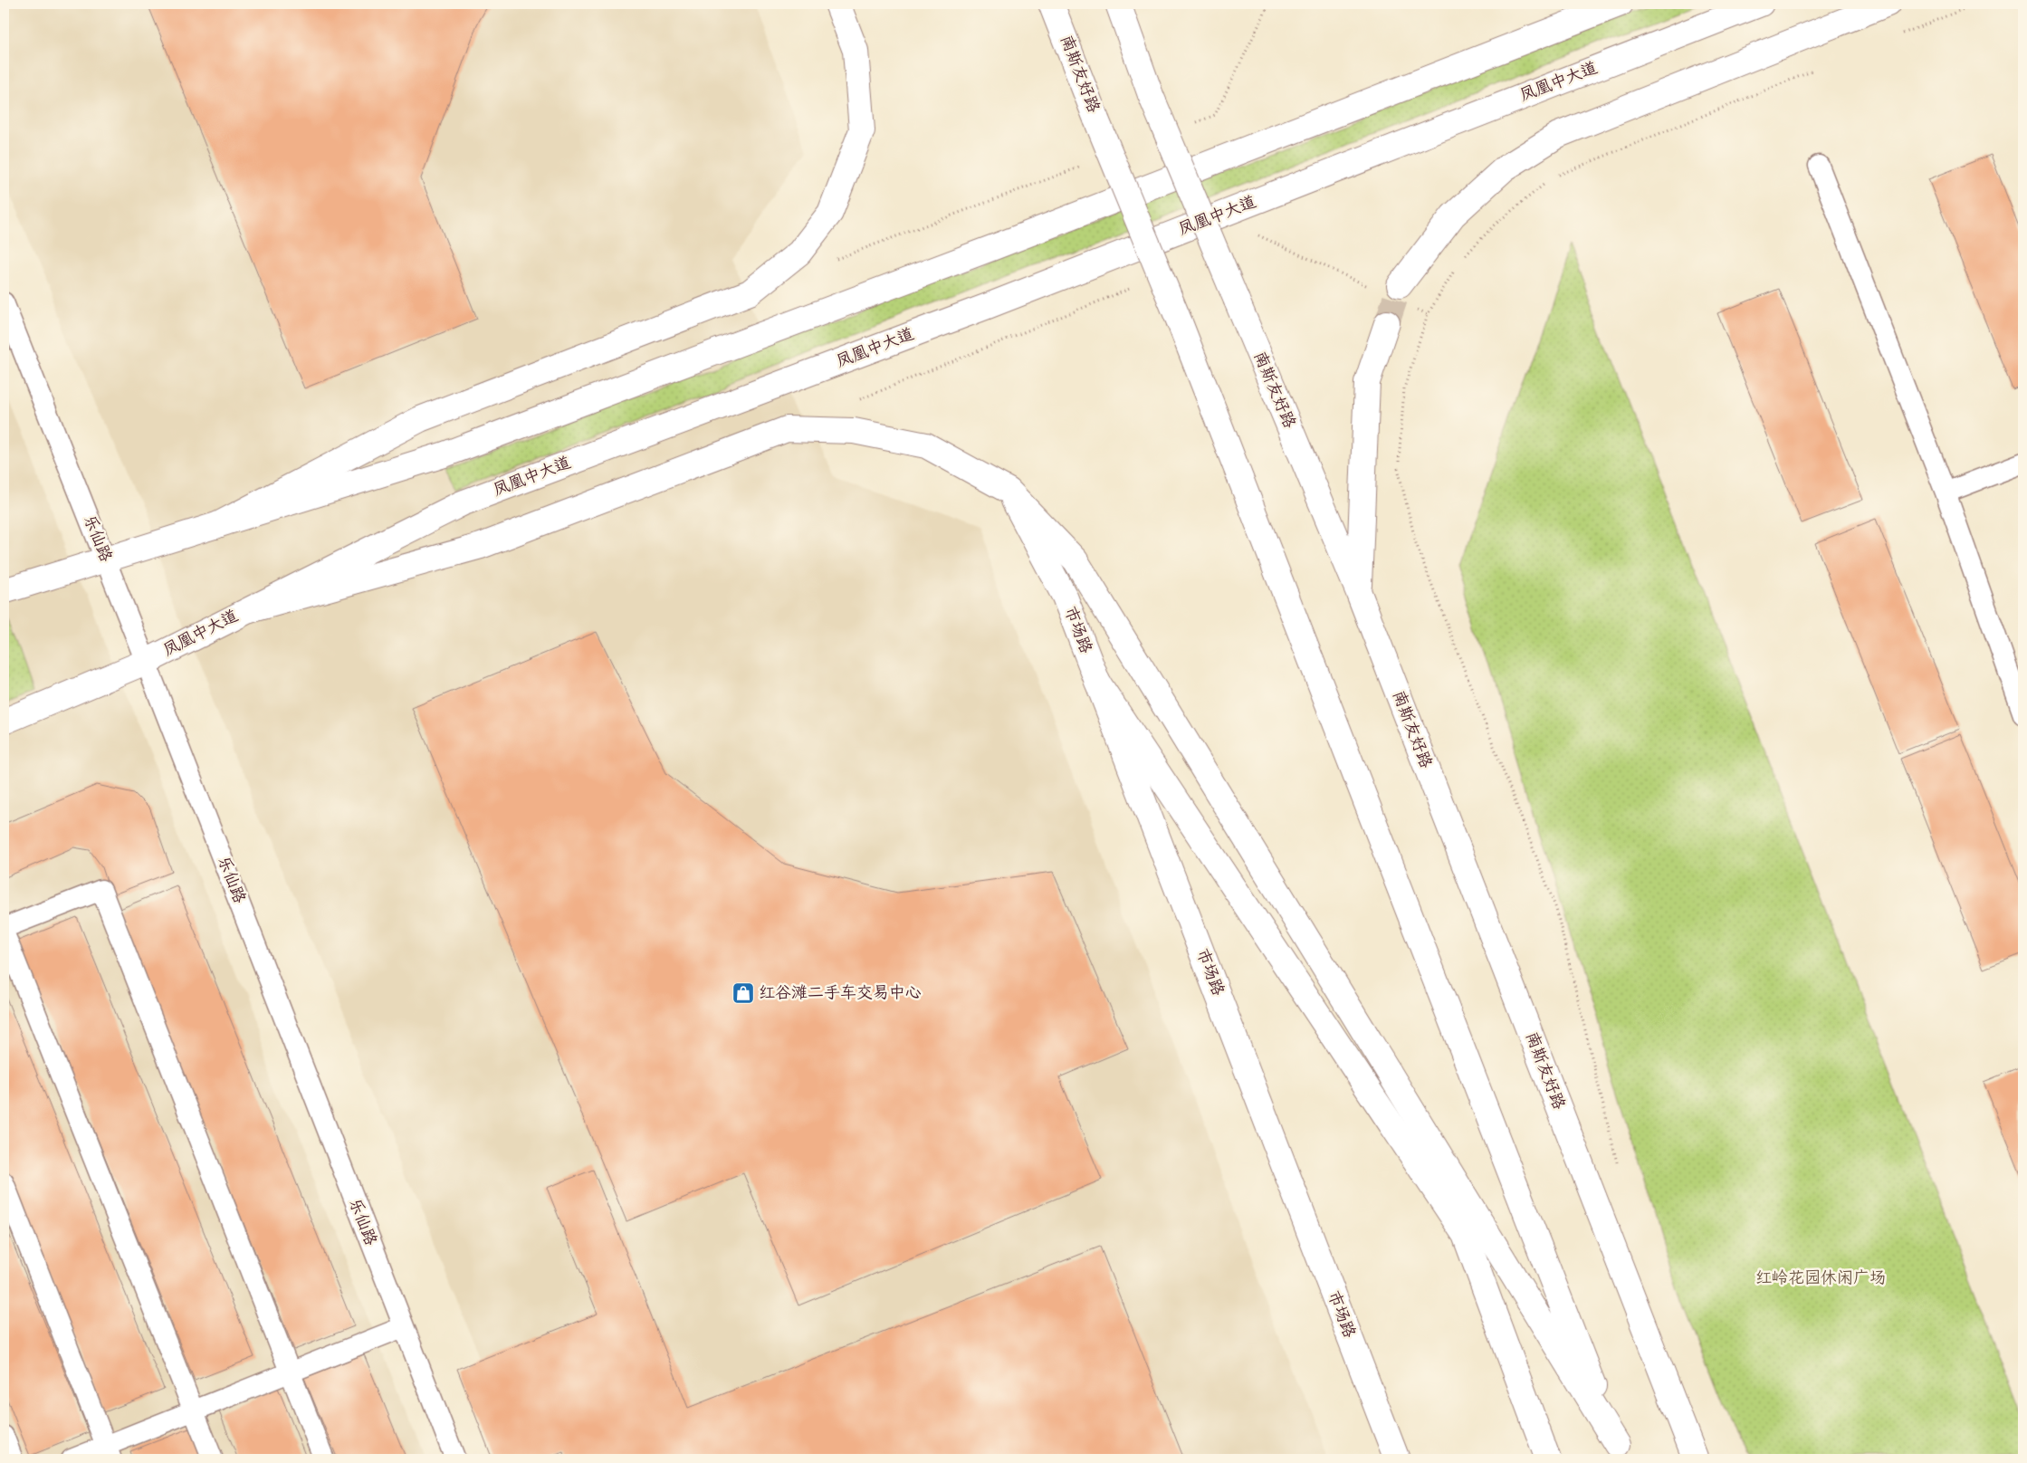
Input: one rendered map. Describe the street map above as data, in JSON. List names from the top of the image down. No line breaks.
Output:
{"streets":{"main road":["南斯友好路","凤凰中大道","市场路"],"lane":["乐仙路"]},"crossings":[["凤凰中大道","乐仙路"]],"parks":["红岭花园休闲广场"],"places":{"shop":["红谷滩二手车交易中心"]}}
